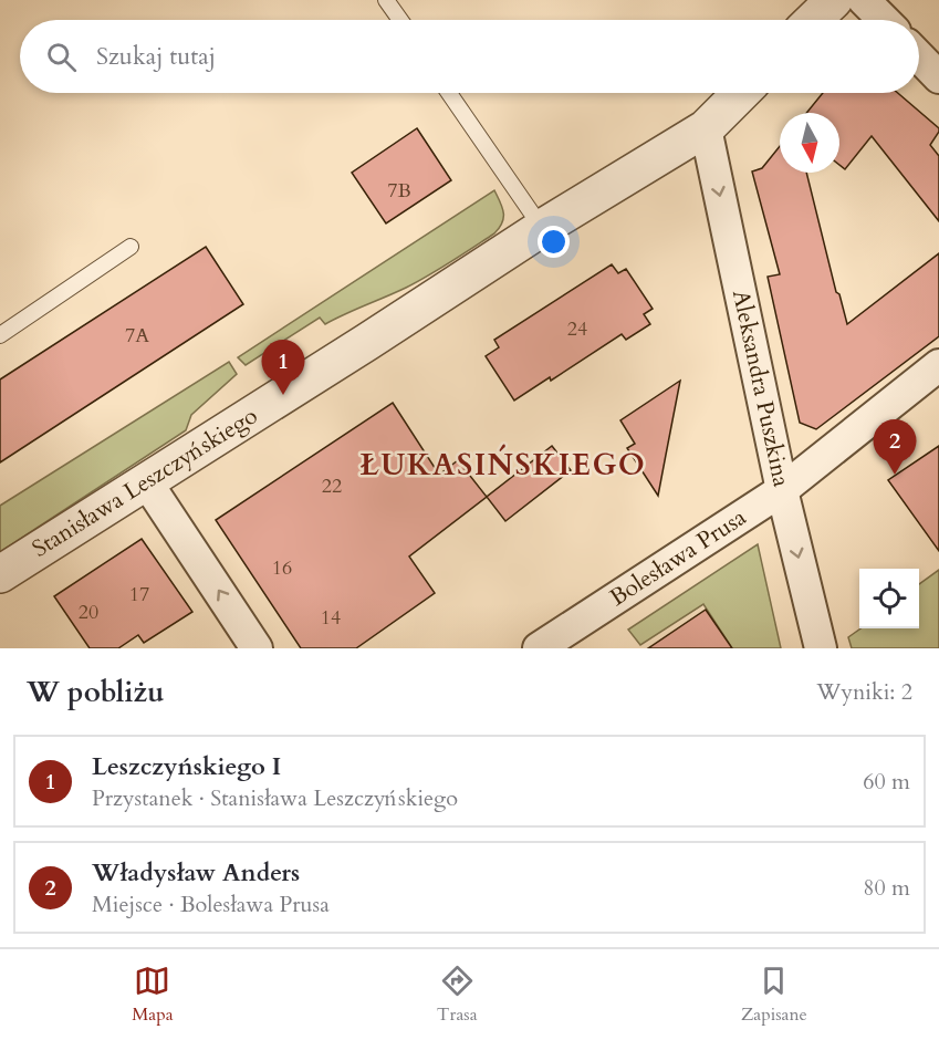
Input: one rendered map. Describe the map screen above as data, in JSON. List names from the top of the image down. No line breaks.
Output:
{"streets":{"street":["Aleksandra Puszkina","Stanisława Leszczyńskiego","Bolesława Prusa"]},"crossings":[["Aleksandra Puszkina","Stanisława Leszczyńskiego"],["Aleksandra Puszkina","Bolesława Prusa"]],"one_way":["Aleksandra Puszkina"],"districts":["ŁUKASIŃSKIEGO"],"house_numbers":["7B","24","7A","22","16","17","20","14"],"north":"bottom","page":{"search":"Szukaj tutaj","pins":["1","2"],"heading":["W pobliżu","Wyniki: 2"],"list":[{"mark":"1","name":"Leszczyńskiego I","note":"Przystanek · Stanisława Leszczyńskiego","value":"60 m"},{"mark":"2","name":"Władysław Anders","note":"Miejsce · Bolesława Prusa","value":"80 m"}],"nav":["Mapa","Trasa","Zapisane"]}}
